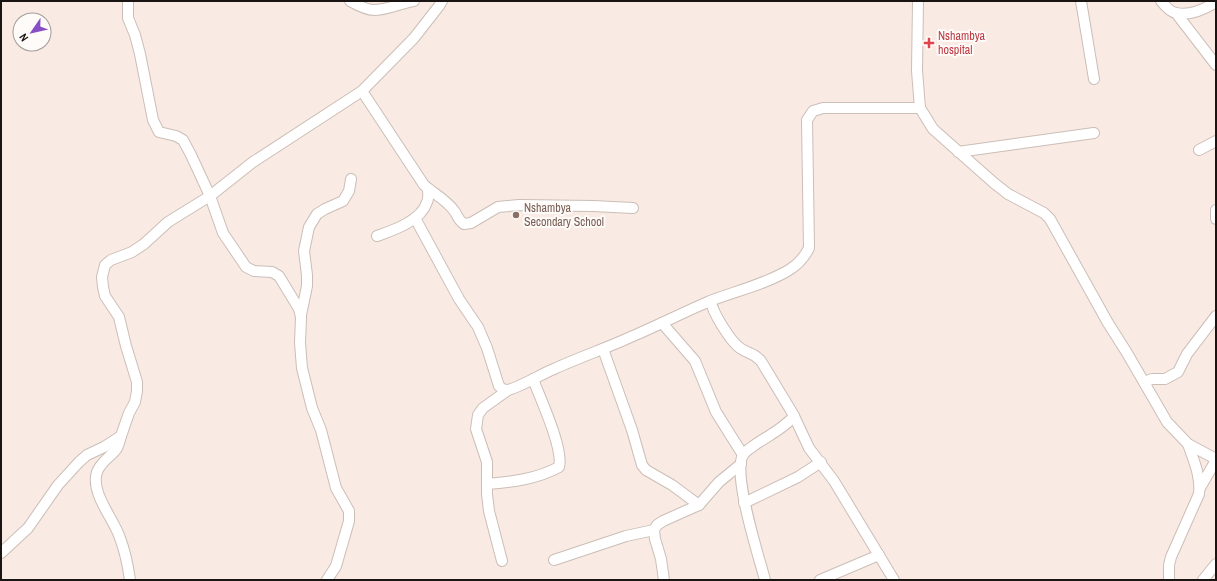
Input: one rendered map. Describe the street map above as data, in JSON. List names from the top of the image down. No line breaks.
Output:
{"places":{"health":["Nshambya hospital"],"other":["Nshambya Secondary School"]},"north":"bottom left"}
